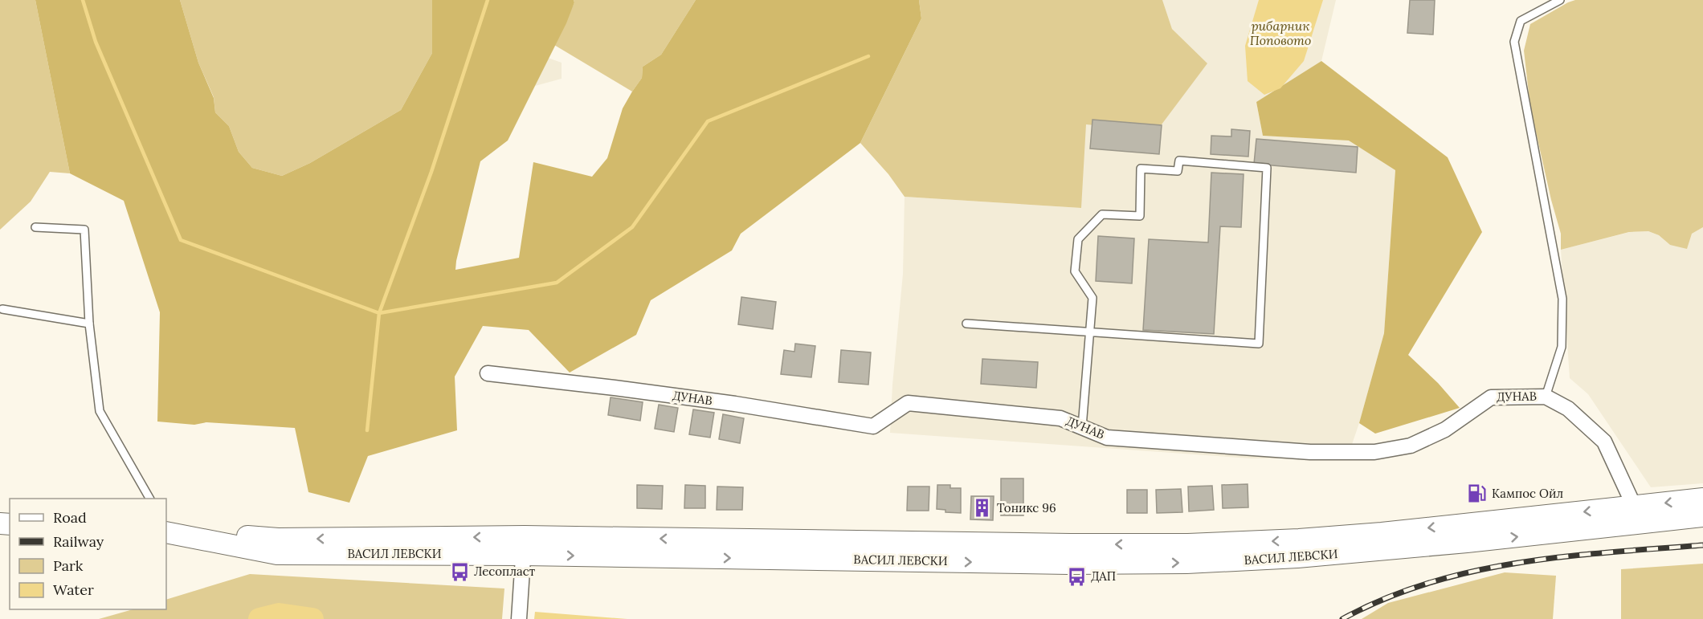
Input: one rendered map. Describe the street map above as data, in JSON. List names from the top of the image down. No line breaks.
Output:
{"streets":{"main road":["ВАСИЛ ЛЕВСКИ"],"street":["ДУНАВ"]},"crossings":[["ДУНАВ","ВАСИЛ ЛЕВСКИ"]],"water":["рибарник Поповото"],"places":{"fuel station":["Кампос Ойл"],"building":["Тоникс 96"],"bus stop":["Лесопласт","ДАП"]},"legend":["Road","Railway","Park","Water"]}
